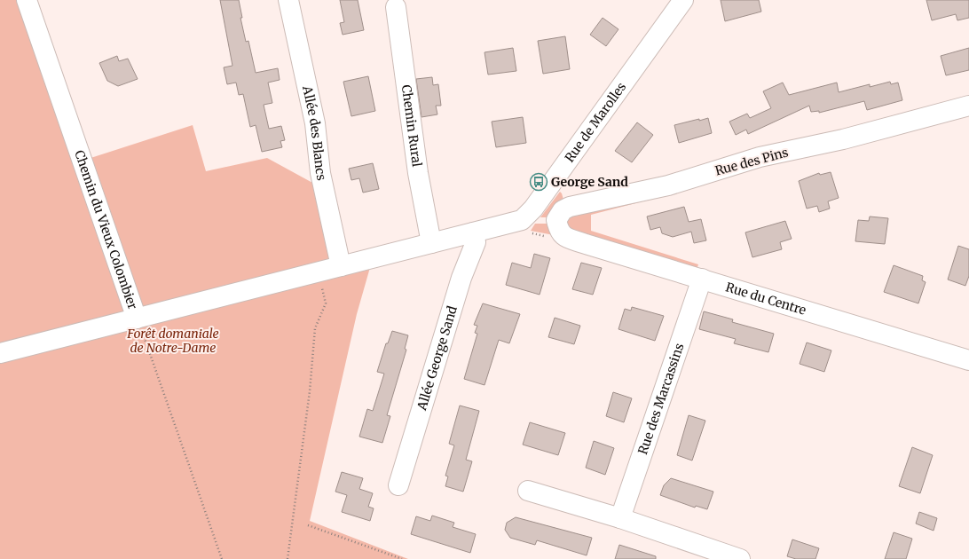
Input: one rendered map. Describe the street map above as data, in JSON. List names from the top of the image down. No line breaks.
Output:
{"streets":{"street":["Rue de Marolles","Chemin Rural","Allée des Blancs","Rue des Pins","Chemin du Vieux Colombier","Rue du Centre","Allée George Sand","Rue des Marcassins"]},"crossings":[["Rue de Marolles","Chemin Rural"],["Rue de Marolles","Allée des Blancs"],["Rue de Marolles","Chemin du Vieux Colombier"],["Rue de Marolles","Allée George Sand"],["Rue des Pins","Rue du Centre"],["Rue du Centre","Rue des Marcassins"]],"parks":["Forêt domaniale de Notre-Dame"],"places":{"bus stop":["George Sand"]}}
